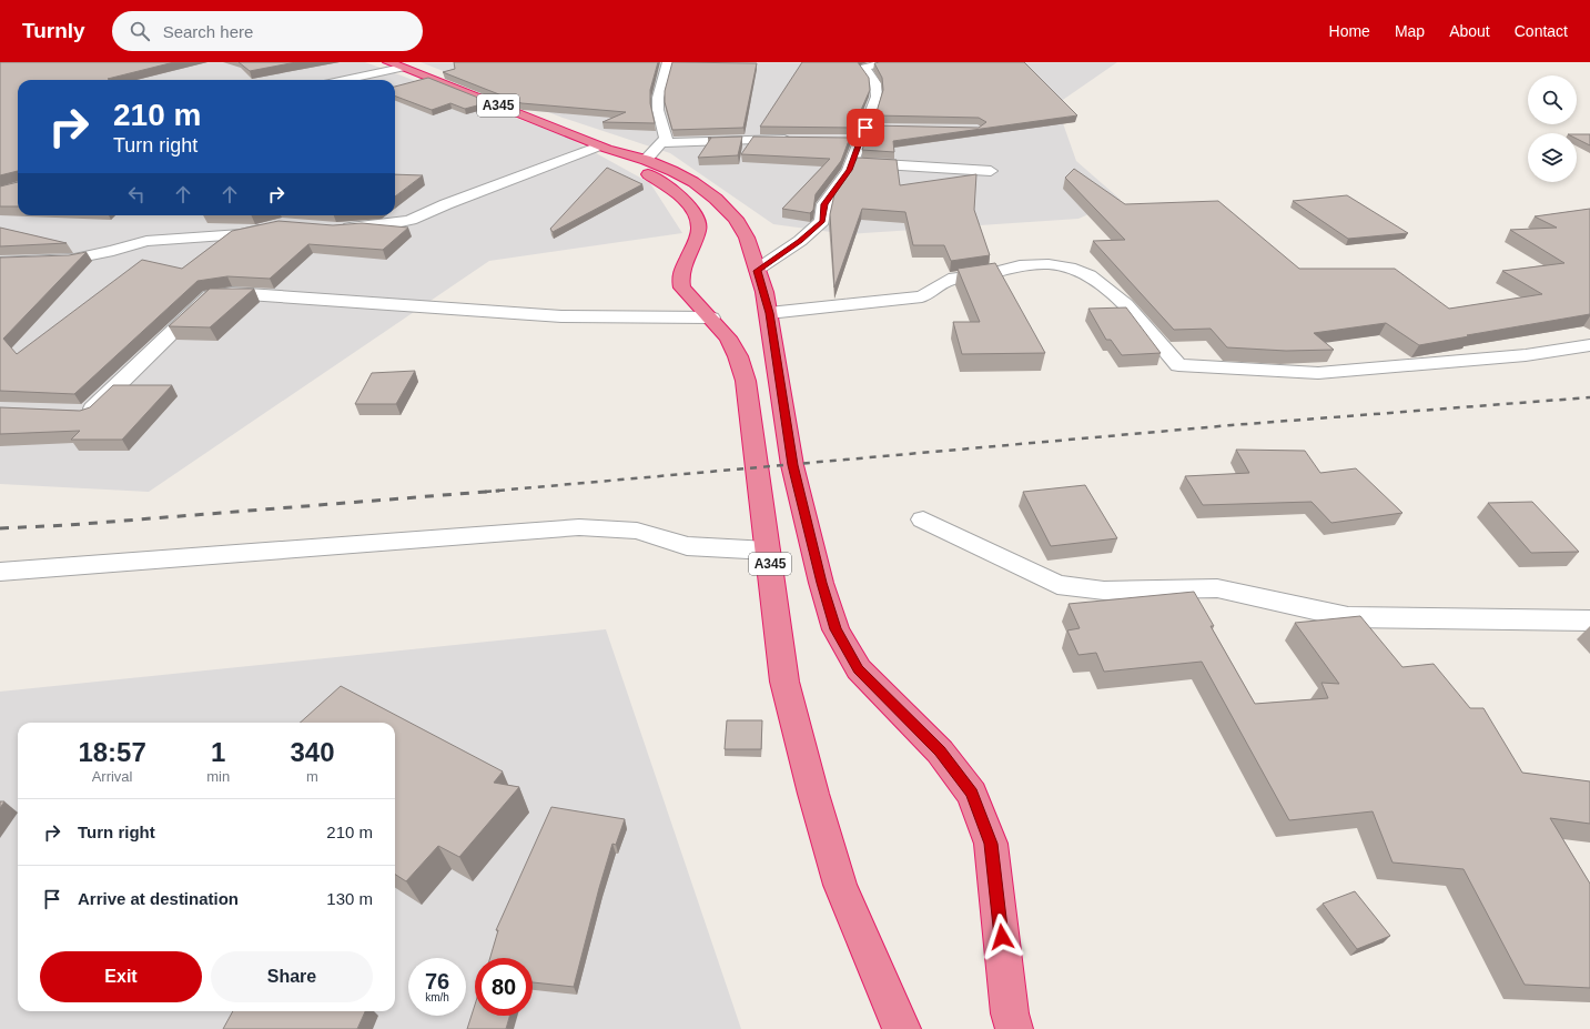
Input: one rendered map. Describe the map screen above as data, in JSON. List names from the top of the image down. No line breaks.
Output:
{"streets":{"highway":["A345"]},"page":{"header":"Turnly","search":"Search here","nav":["Home","Map","About","Contact"],"turn":["210 m","Turn right"],"eta":["18:57","Arrival","1","min","340","m"],"list":[{"name":"Turn right","value":"210 m"},{"name":"Arrive at destination","value":"130 m"}],"buttons":["Exit","Share"],"speed":"76 km/h","limit":"80"}}
